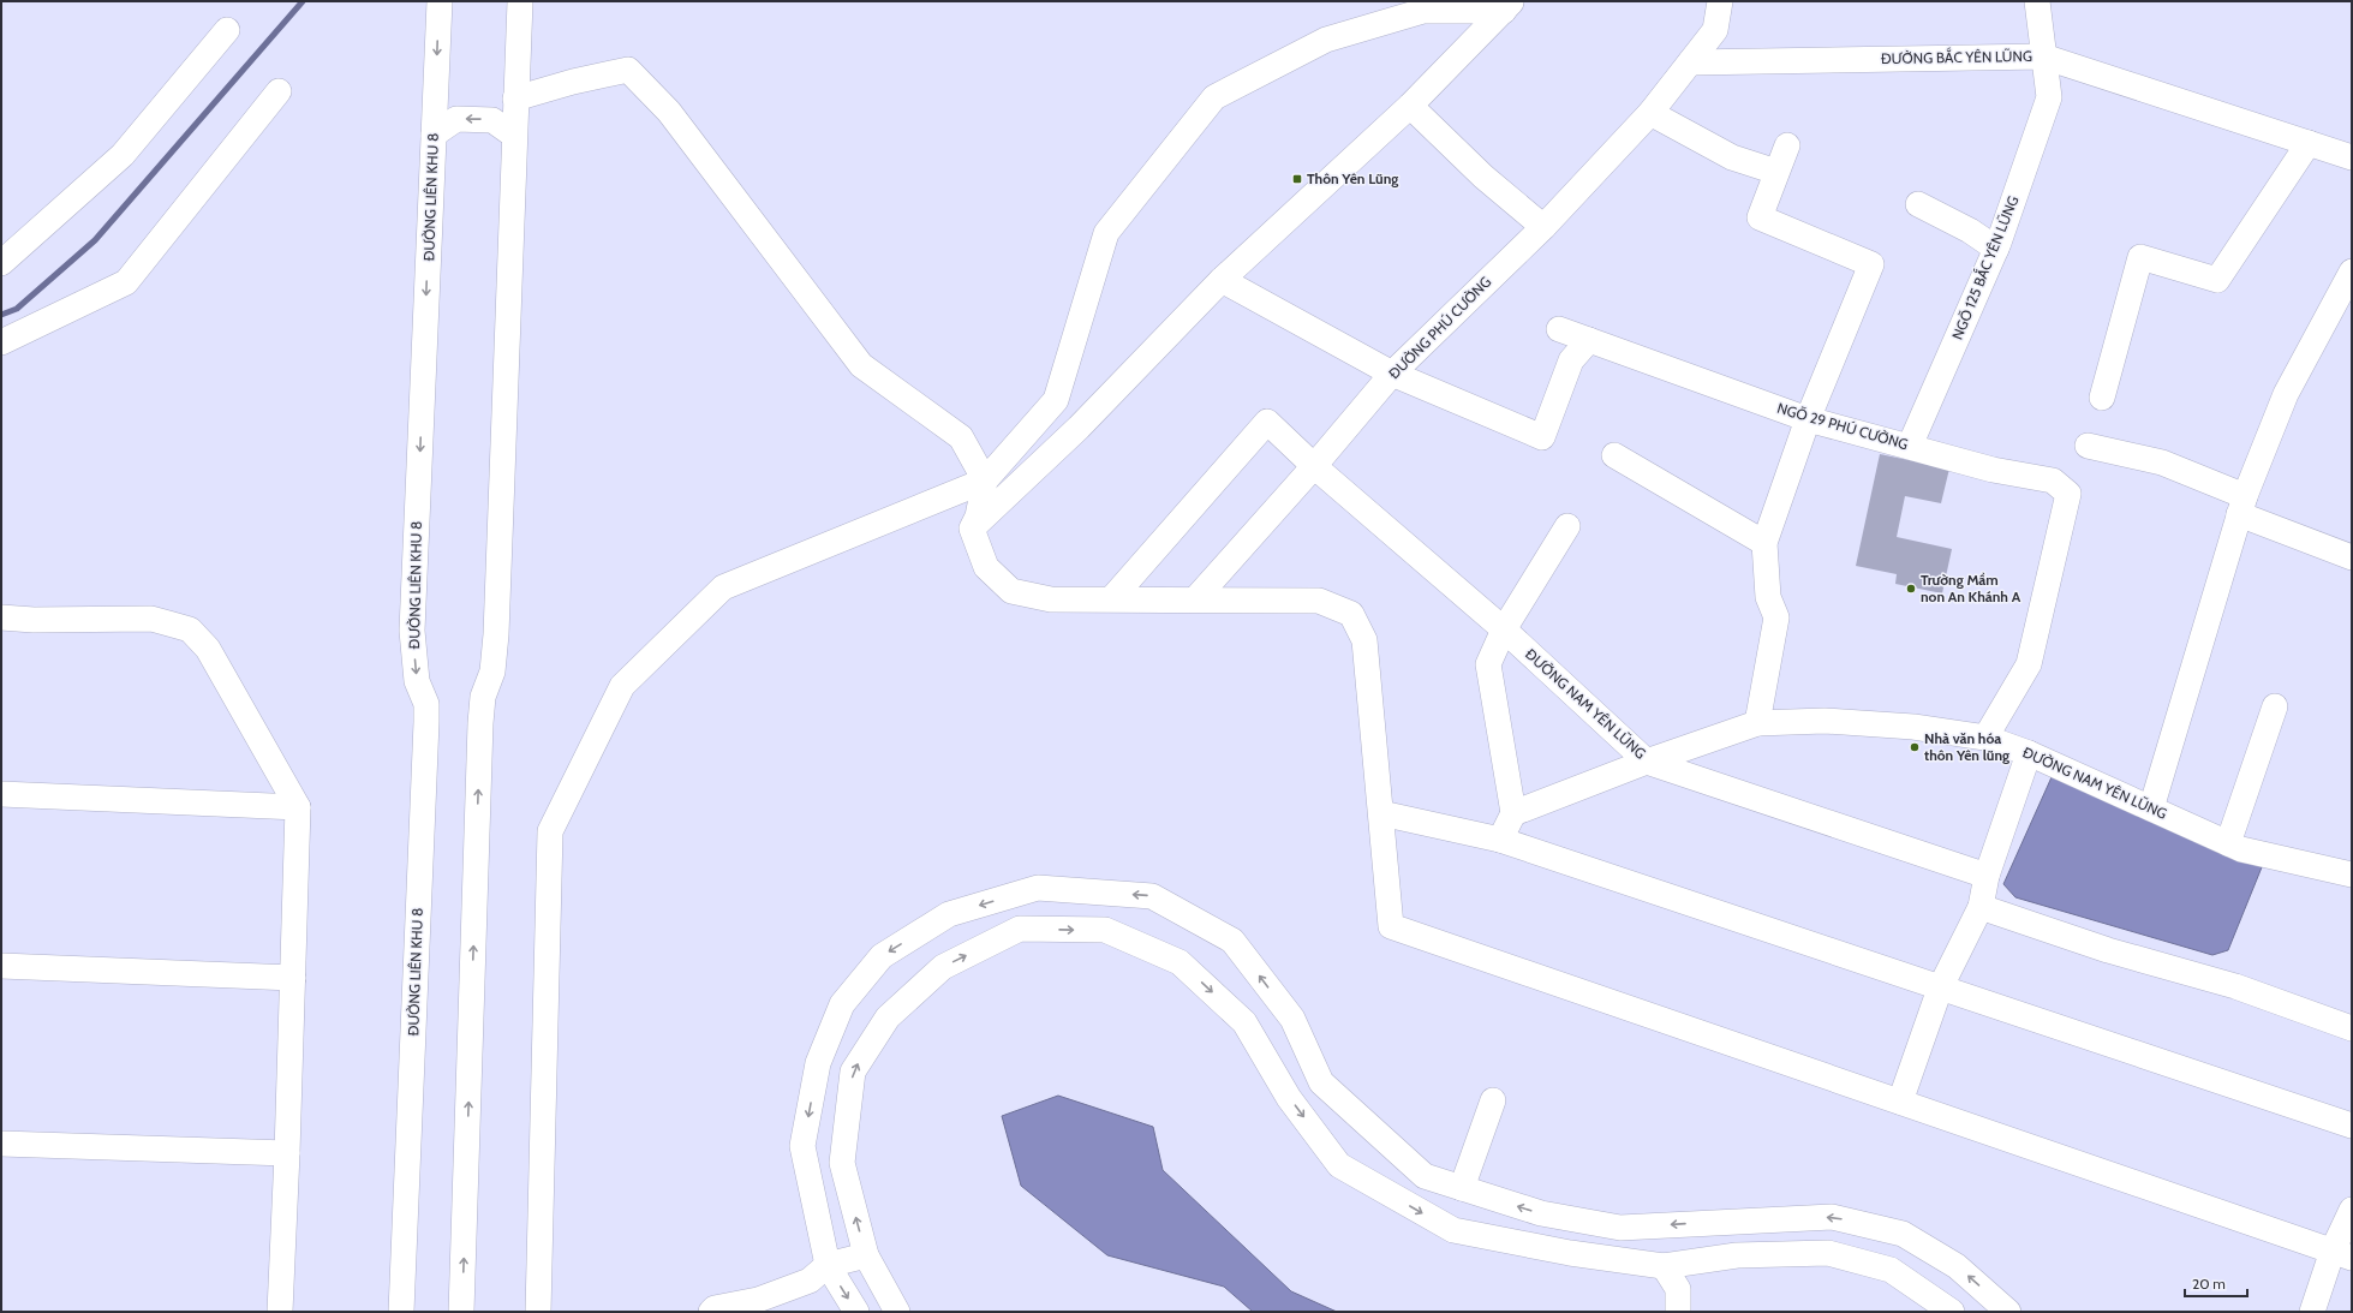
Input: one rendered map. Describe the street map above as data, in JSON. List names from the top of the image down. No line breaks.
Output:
{"streets":{"street":["ĐƯỜNG BẮC YÊN LŨNG","ĐƯỜNG LIÊN KHU 8","NGÕ 125 BẮC YÊN LŨNG","ĐƯỜNG PHÚ CƯỜNG","NGÕ 29 PHÚ CƯỜNG","ĐƯỜNG NAM YÊN LŨNG"]},"crossings":[["ĐƯỜNG BẮC YÊN LŨNG","NGÕ 125 BẮC YÊN LŨNG"],["ĐƯỜNG BẮC YÊN LŨNG","ĐƯỜNG PHÚ CƯỜNG"],["NGÕ 125 BẮC YÊN LŨNG","NGÕ 29 PHÚ CƯỜNG"],["ĐƯỜNG PHÚ CƯỜNG","ĐƯỜNG NAM YÊN LŨNG"],["NGÕ 29 PHÚ CƯỜNG","ĐƯỜNG NAM YÊN LŨNG"]],"places":{"transit":["Thôn Yên Lũng"],"other":["Trường Mầm non An Khánh A","Nhà văn hóa thôn Yên lũng"]},"scale_bar":"20 m"}
